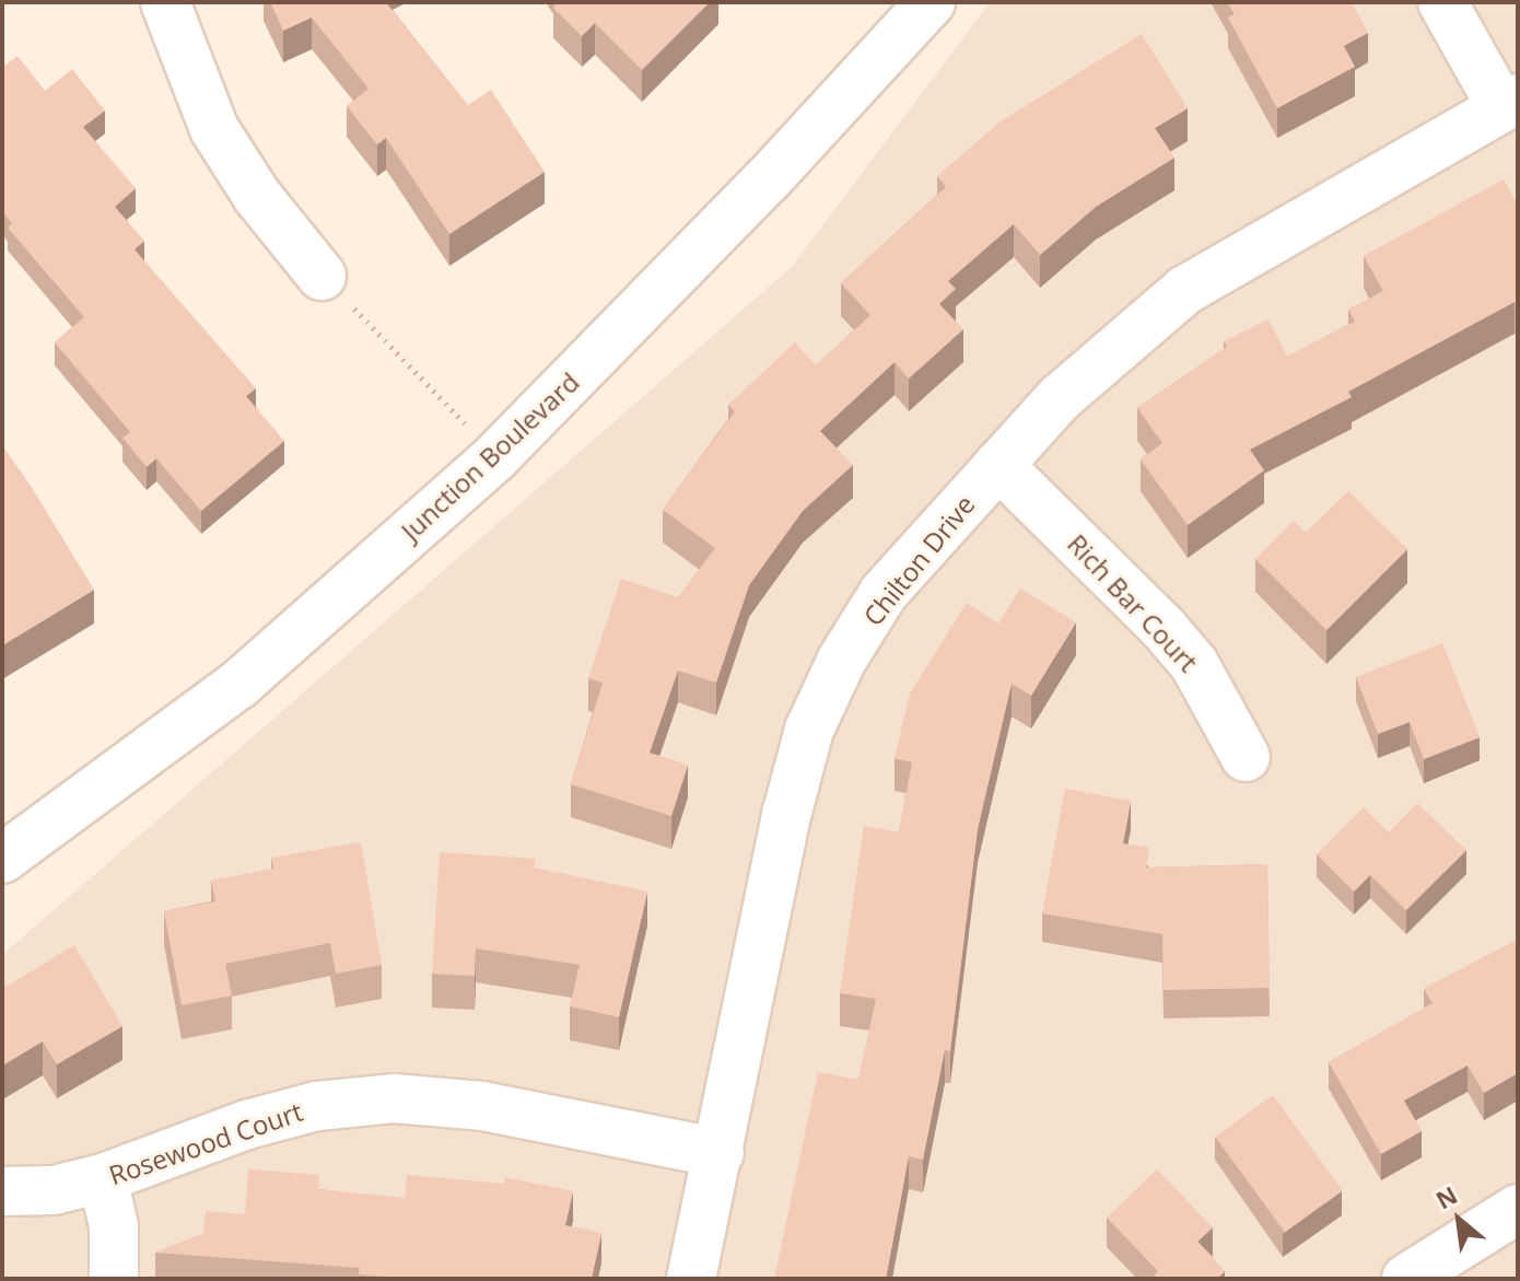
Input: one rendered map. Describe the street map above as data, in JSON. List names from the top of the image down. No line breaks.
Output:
{"streets":{"street":["Junction Boulevard","Chilton Drive","Rich Bar Court","Rosewood Court"]},"crossings":[["Chilton Drive","Rich Bar Court"],["Chilton Drive","Rosewood Court"]],"north":"top left"}
